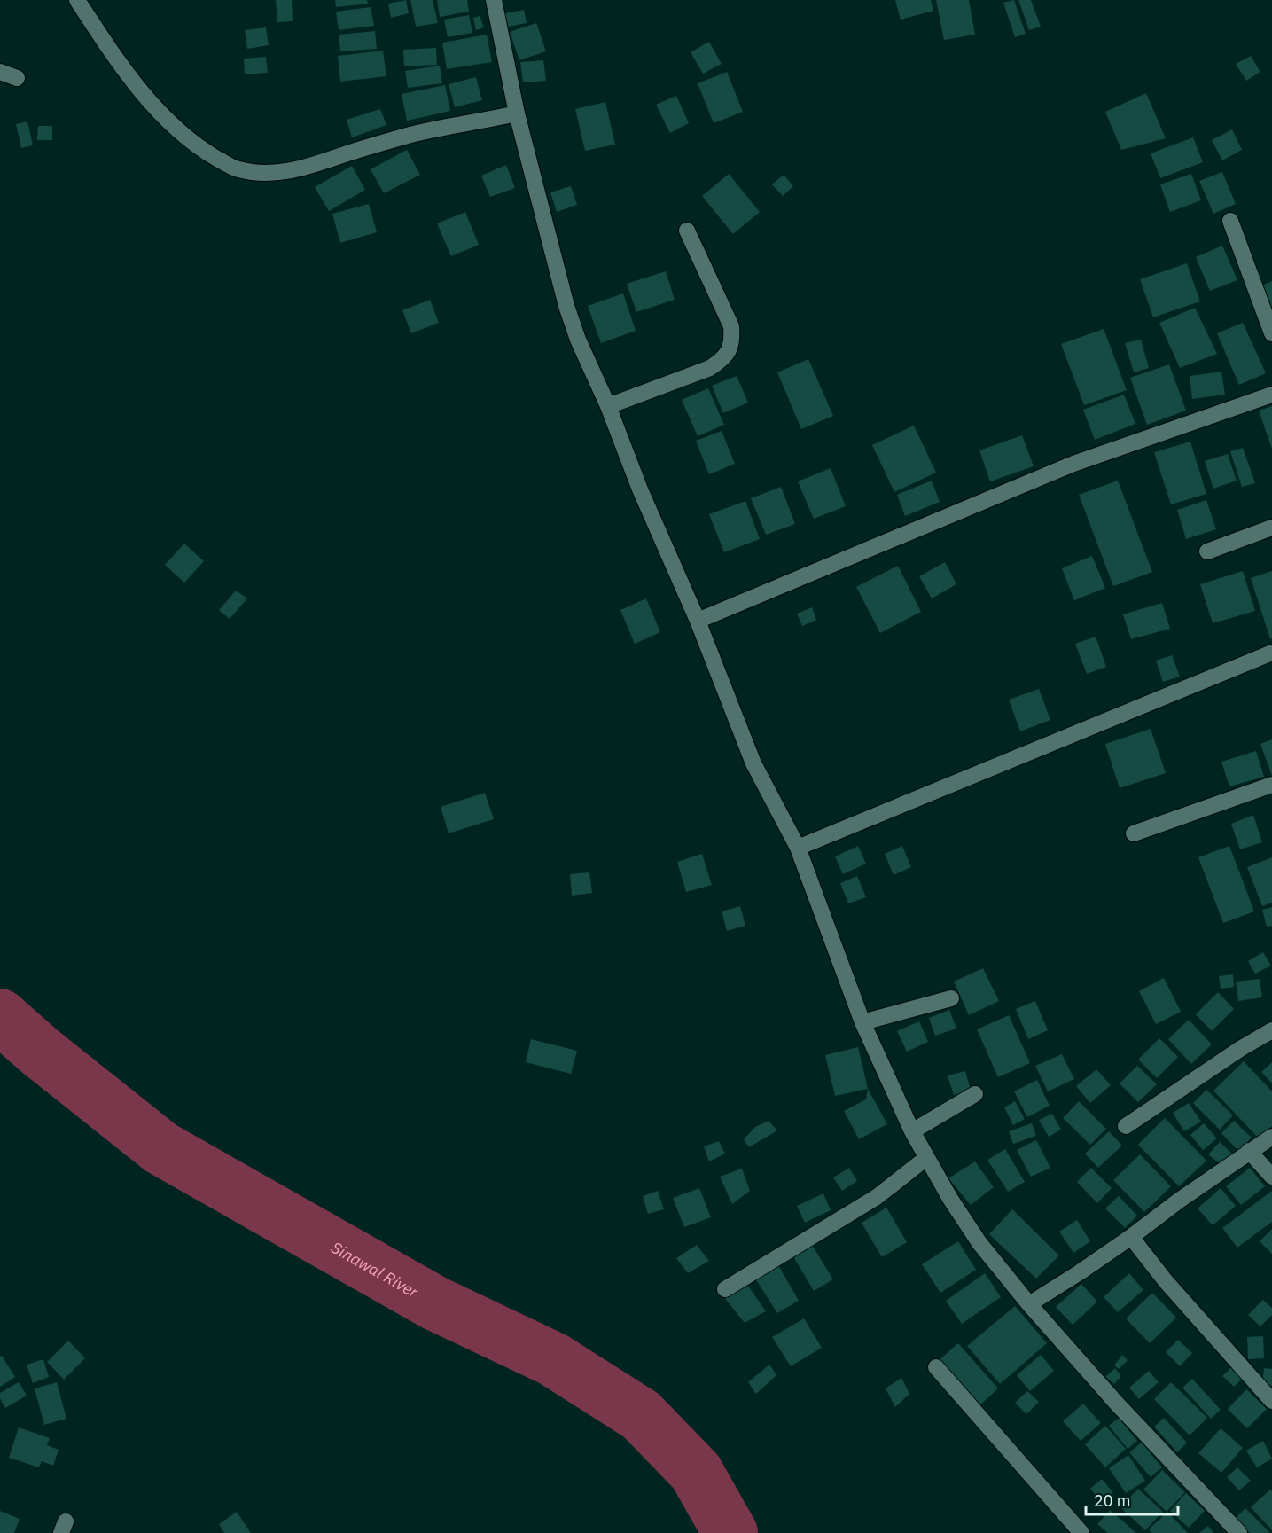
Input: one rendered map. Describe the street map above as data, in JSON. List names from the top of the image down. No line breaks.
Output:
{"water":["Sinawal River"],"scale_bar":"20 m"}
